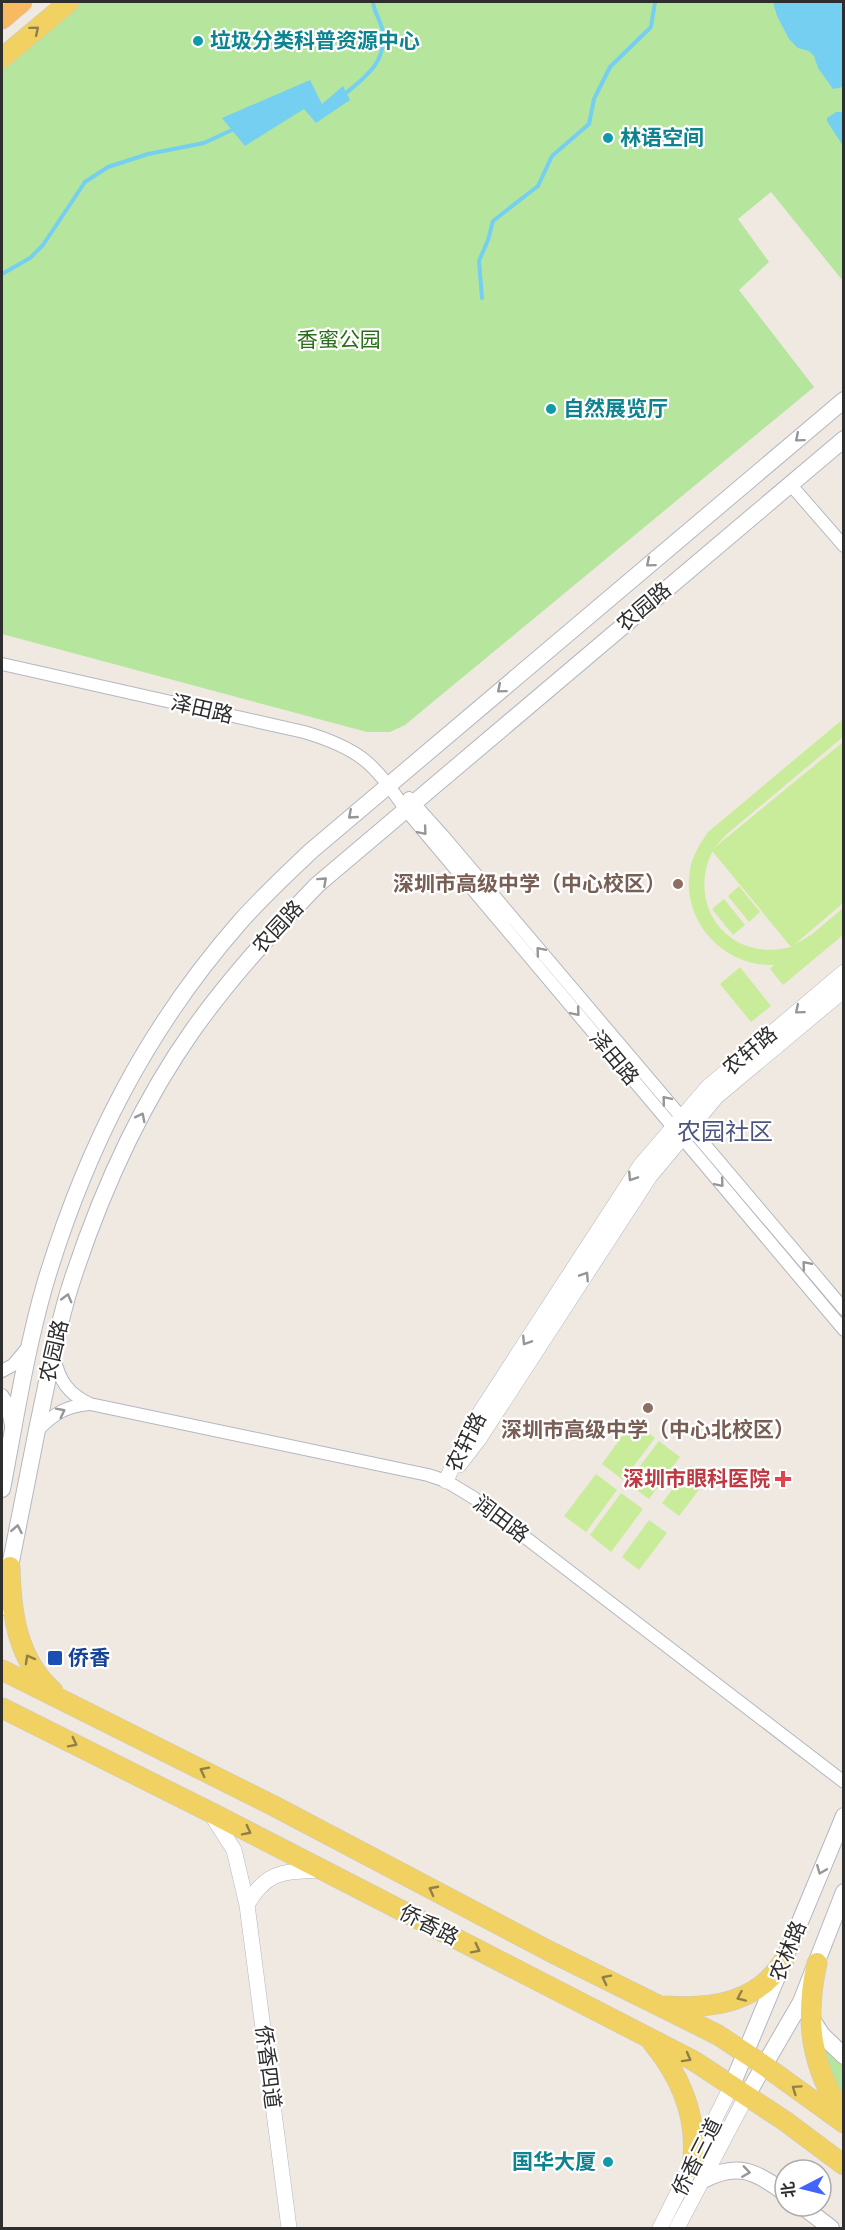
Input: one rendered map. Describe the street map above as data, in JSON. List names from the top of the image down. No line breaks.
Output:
{"streets":{"main road":["农园路","侨香路","农林路"],"street":["泽田路","农轩路","润田路","侨香四道","侨香三道"]},"crossings":[["农园路","泽田路"],["农园路","润田路"],["泽田路","农轩路"],["农轩路","润田路"],["侨香路","农林路"],["侨香路","侨香四道"],["侨香路","侨香三道"],["农林路","侨香三道"]],"districts":["农园社区"],"parks":["香蜜公园"],"places":{"other":["垃圾分类科普资源中心","林语空间","自然展览厅","深圳市高级中学（中心校区）","深圳市高级中学（中心北校区）","国华大厦"],"health":["深圳市眼科医院"],"transit":["侨香"]},"north":"left"}
